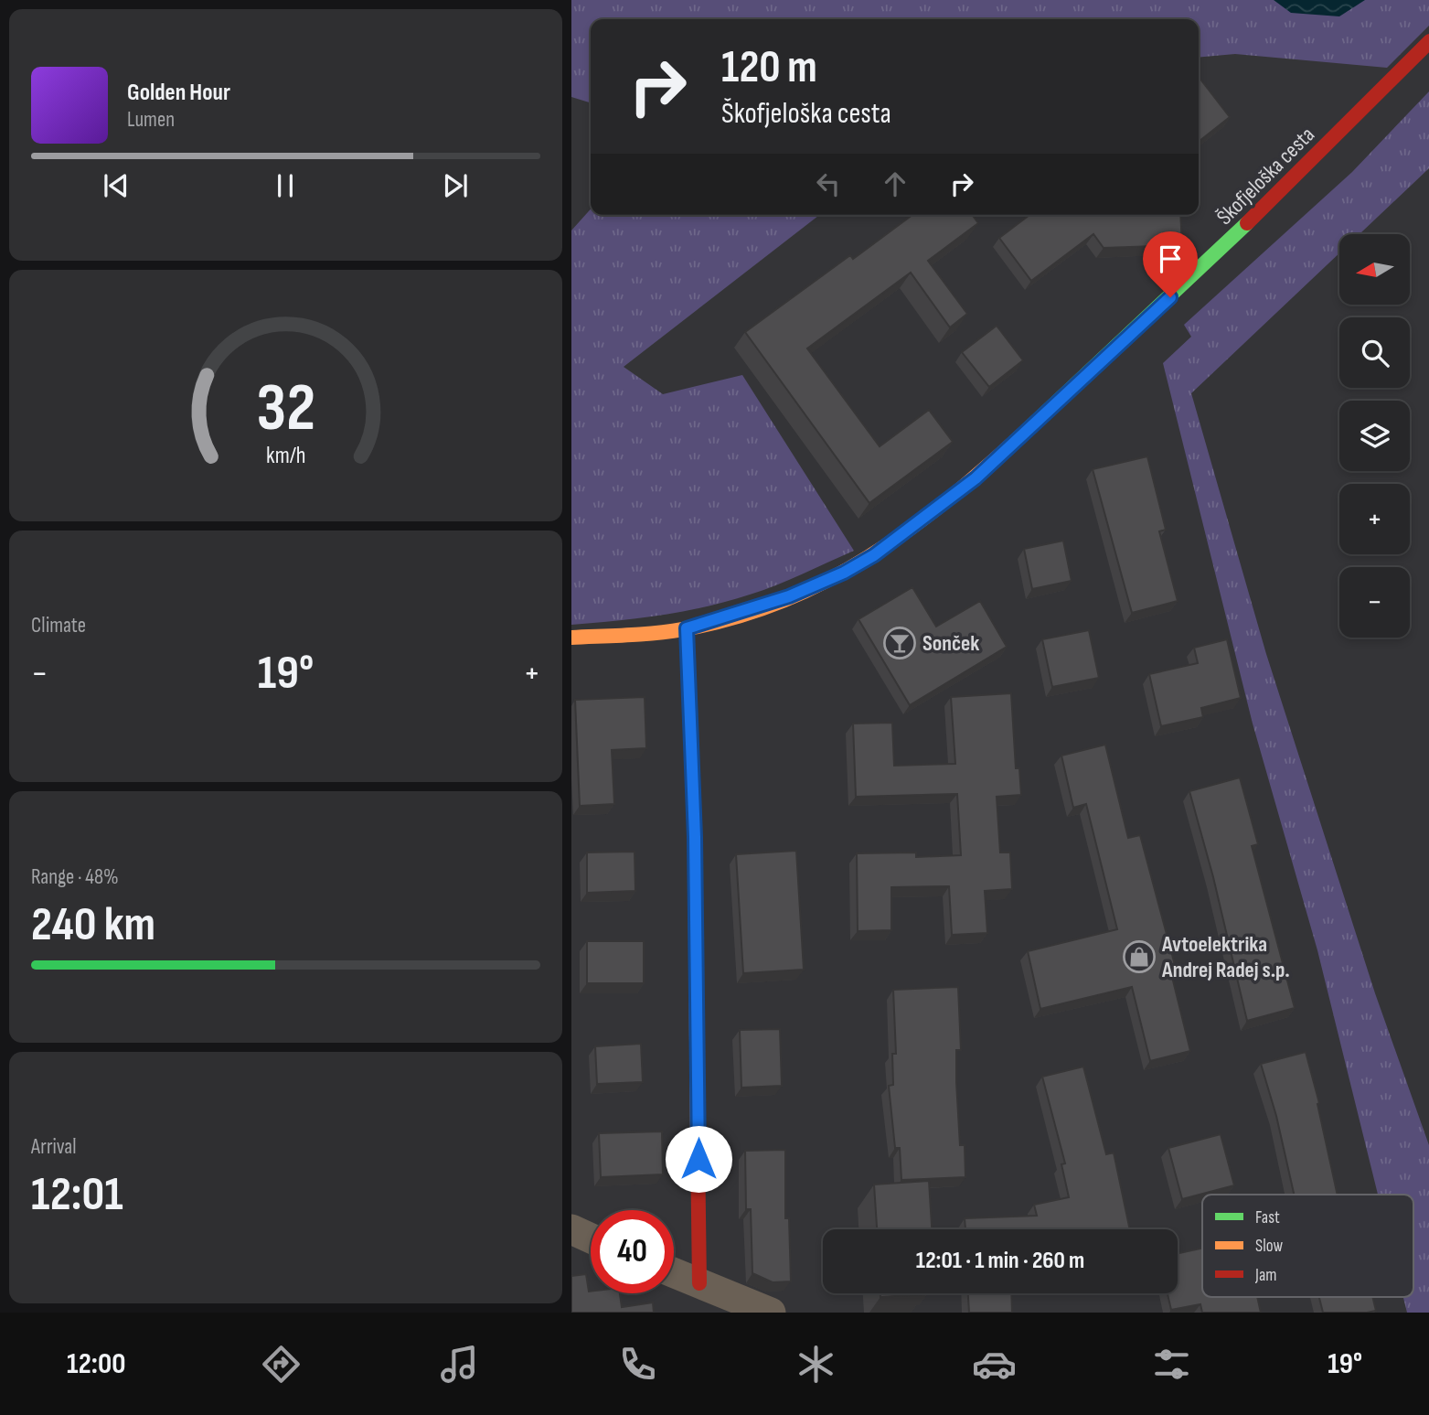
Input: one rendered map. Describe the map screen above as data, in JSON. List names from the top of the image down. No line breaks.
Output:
{"streets":{"street":["Škofjeloška cesta"]},"places":{"bar":["Sonček"],"shop":["Avtoelektrika Andrej Radej s.p."]},"legend":["Fast","Slow","Jam"],"north":"left","page":{"turn":["120 m","Škofjeloška cesta"],"song":["Golden Hour","Lumen"],"map_buttons":["+","−"],"tile":["Climate",["Range · 48%","240 km"],["Arrival","12:01"]],"heat":["−","19°","+"],"limit":"40","trip":"12:01 · 1 min · 260 m","tabs":["12:00","19°"],"gauge":["32","km/h"]}}
